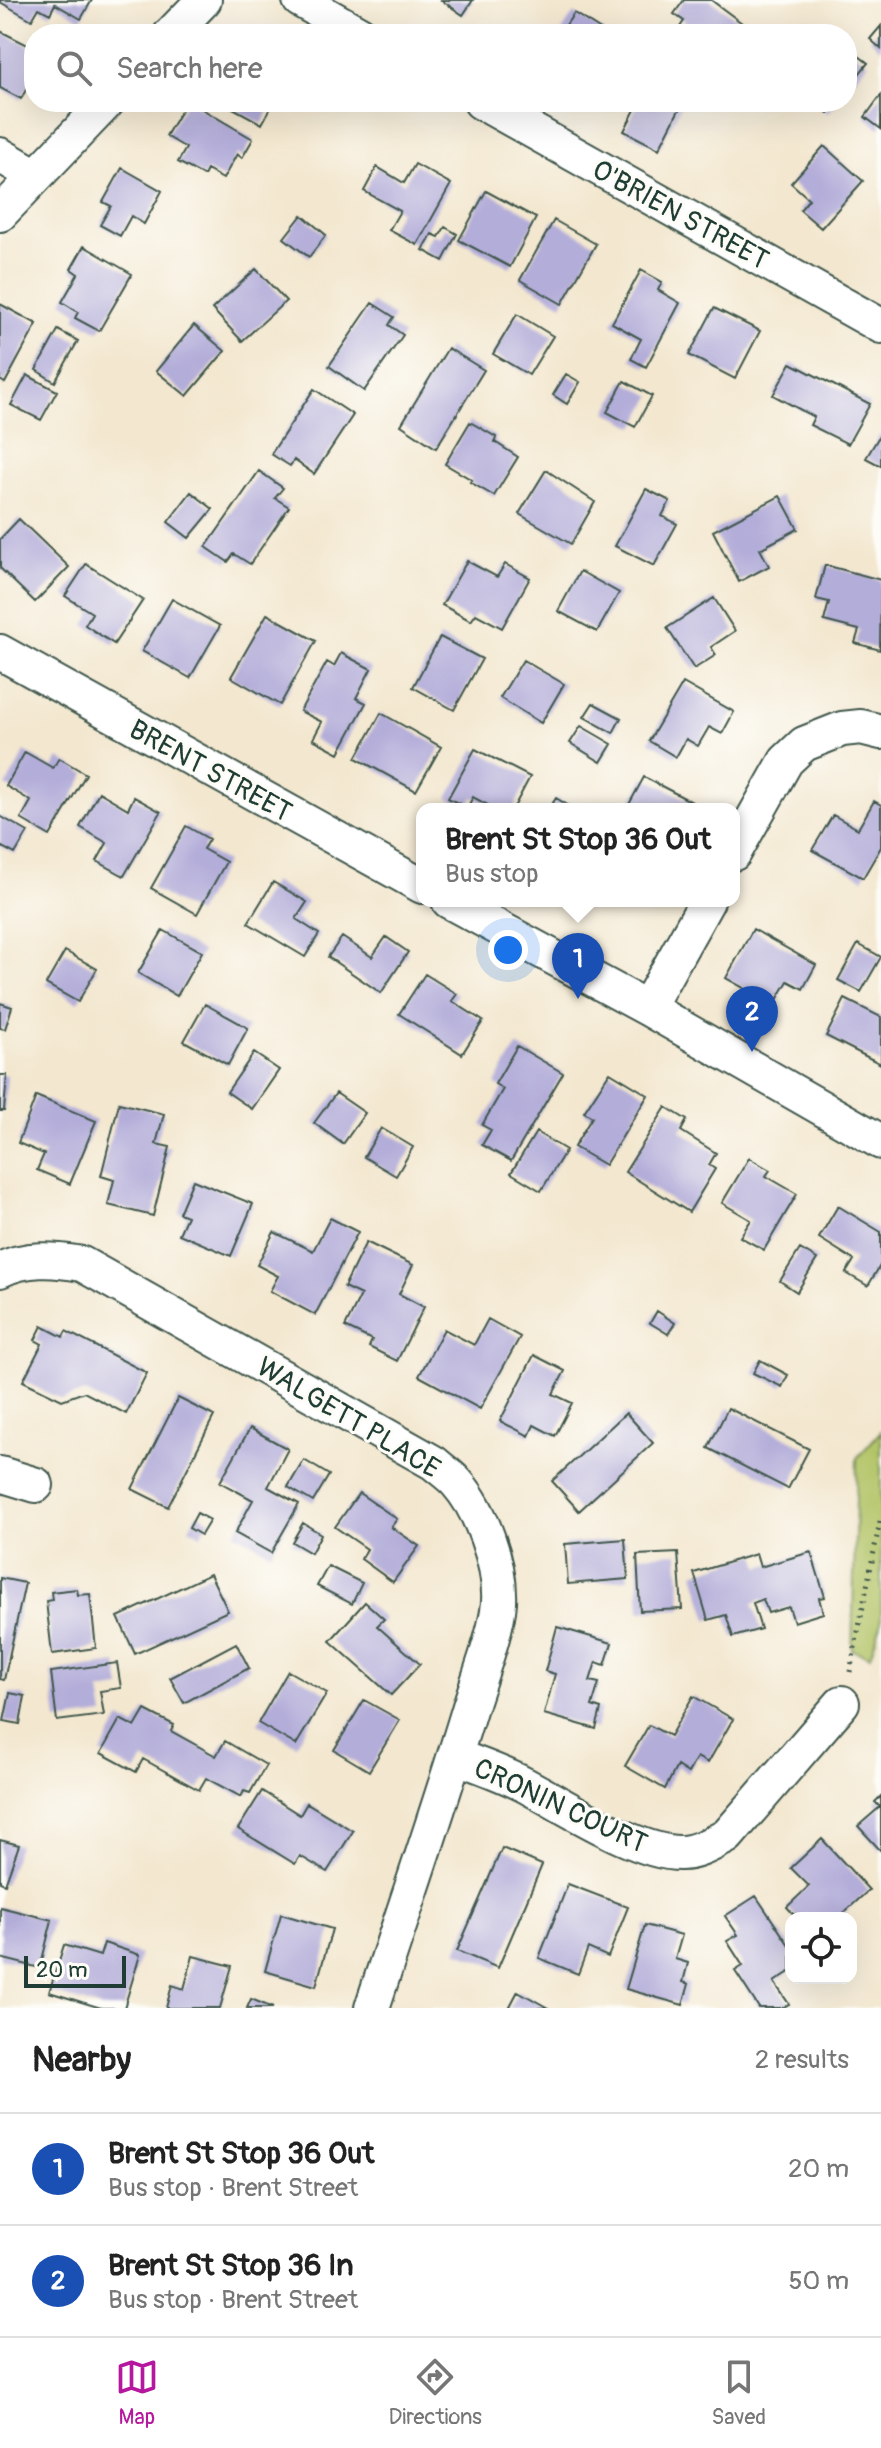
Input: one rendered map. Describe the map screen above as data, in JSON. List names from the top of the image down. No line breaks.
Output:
{"streets":{"street":["O'BRIEN STREET","BRENT STREET","WALGETT PLACE","CRONIN COURT"]},"crossings":[["WALGETT PLACE","CRONIN COURT"]],"scale_bar":"20 m","page":{"search":"Search here","popup":["Brent St Stop 36 Out","Bus stop"],"pins":["1","2"],"scale":"20 m","heading":["Nearby","2 results"],"list":[{"mark":"1","name":"Brent St Stop 36 Out","note":"Bus stop · Brent Street","value":"20 m"},{"mark":"2","name":"Brent St Stop 36 In","note":"Bus stop · Brent Street","value":"50 m"}],"nav":["Map","Directions","Saved"]}}
